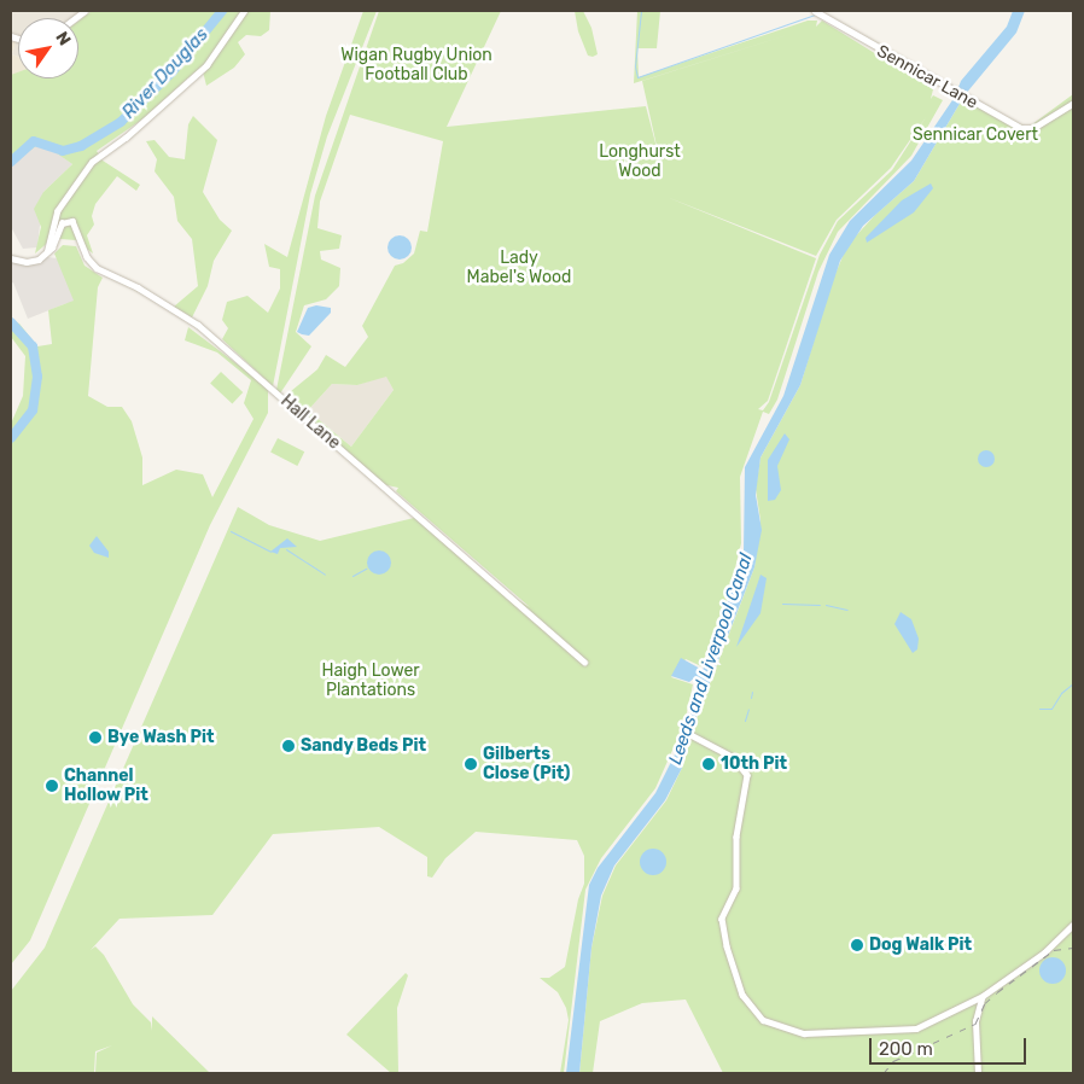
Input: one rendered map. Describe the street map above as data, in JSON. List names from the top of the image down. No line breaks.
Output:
{"streets":{"street":["Sennicar Lane","Hall Lane"]},"water":["River Douglas","Leeds and Liverpool Canal"],"parks":["Wigan Rugby Union Football Club","Sennicar Covert","Longhurst Wood","Lady Mabel's Wood","Haigh Lower Plantations"],"places":["Bye Wash Pit","Sandy Beds Pit","Gilberts Close (Pit)","10th Pit","Channel Hollow Pit","Dog Walk Pit"],"scale_bar":"200 m","north":"top right"}
